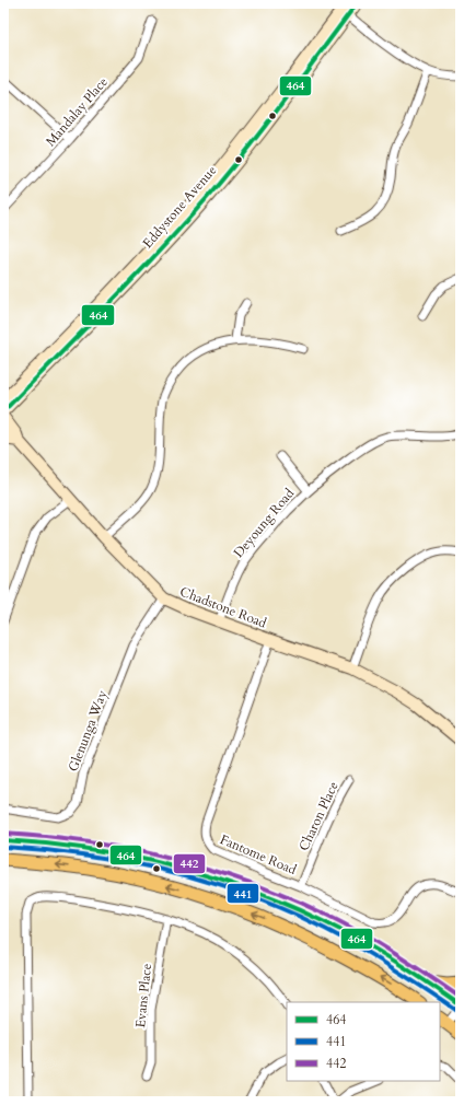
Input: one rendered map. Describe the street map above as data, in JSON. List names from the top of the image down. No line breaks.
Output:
{"streets":{"main road":["Eddystone Avenue","Chadstone Road"],"street":["Mandalay Place","Deyoung Road","Glenunga Way","Charon Place","Fantome Road","Evans Place"]},"crossings":[["Deyoung Road","Chadstone Road"],["Chadstone Road","Glenunga Way"],["Chadstone Road","Fantome Road"],["Charon Place","Fantome Road"]],"lines":["transit line 464","transit line 442","transit line 441"],"legend":["464","441","442"]}
